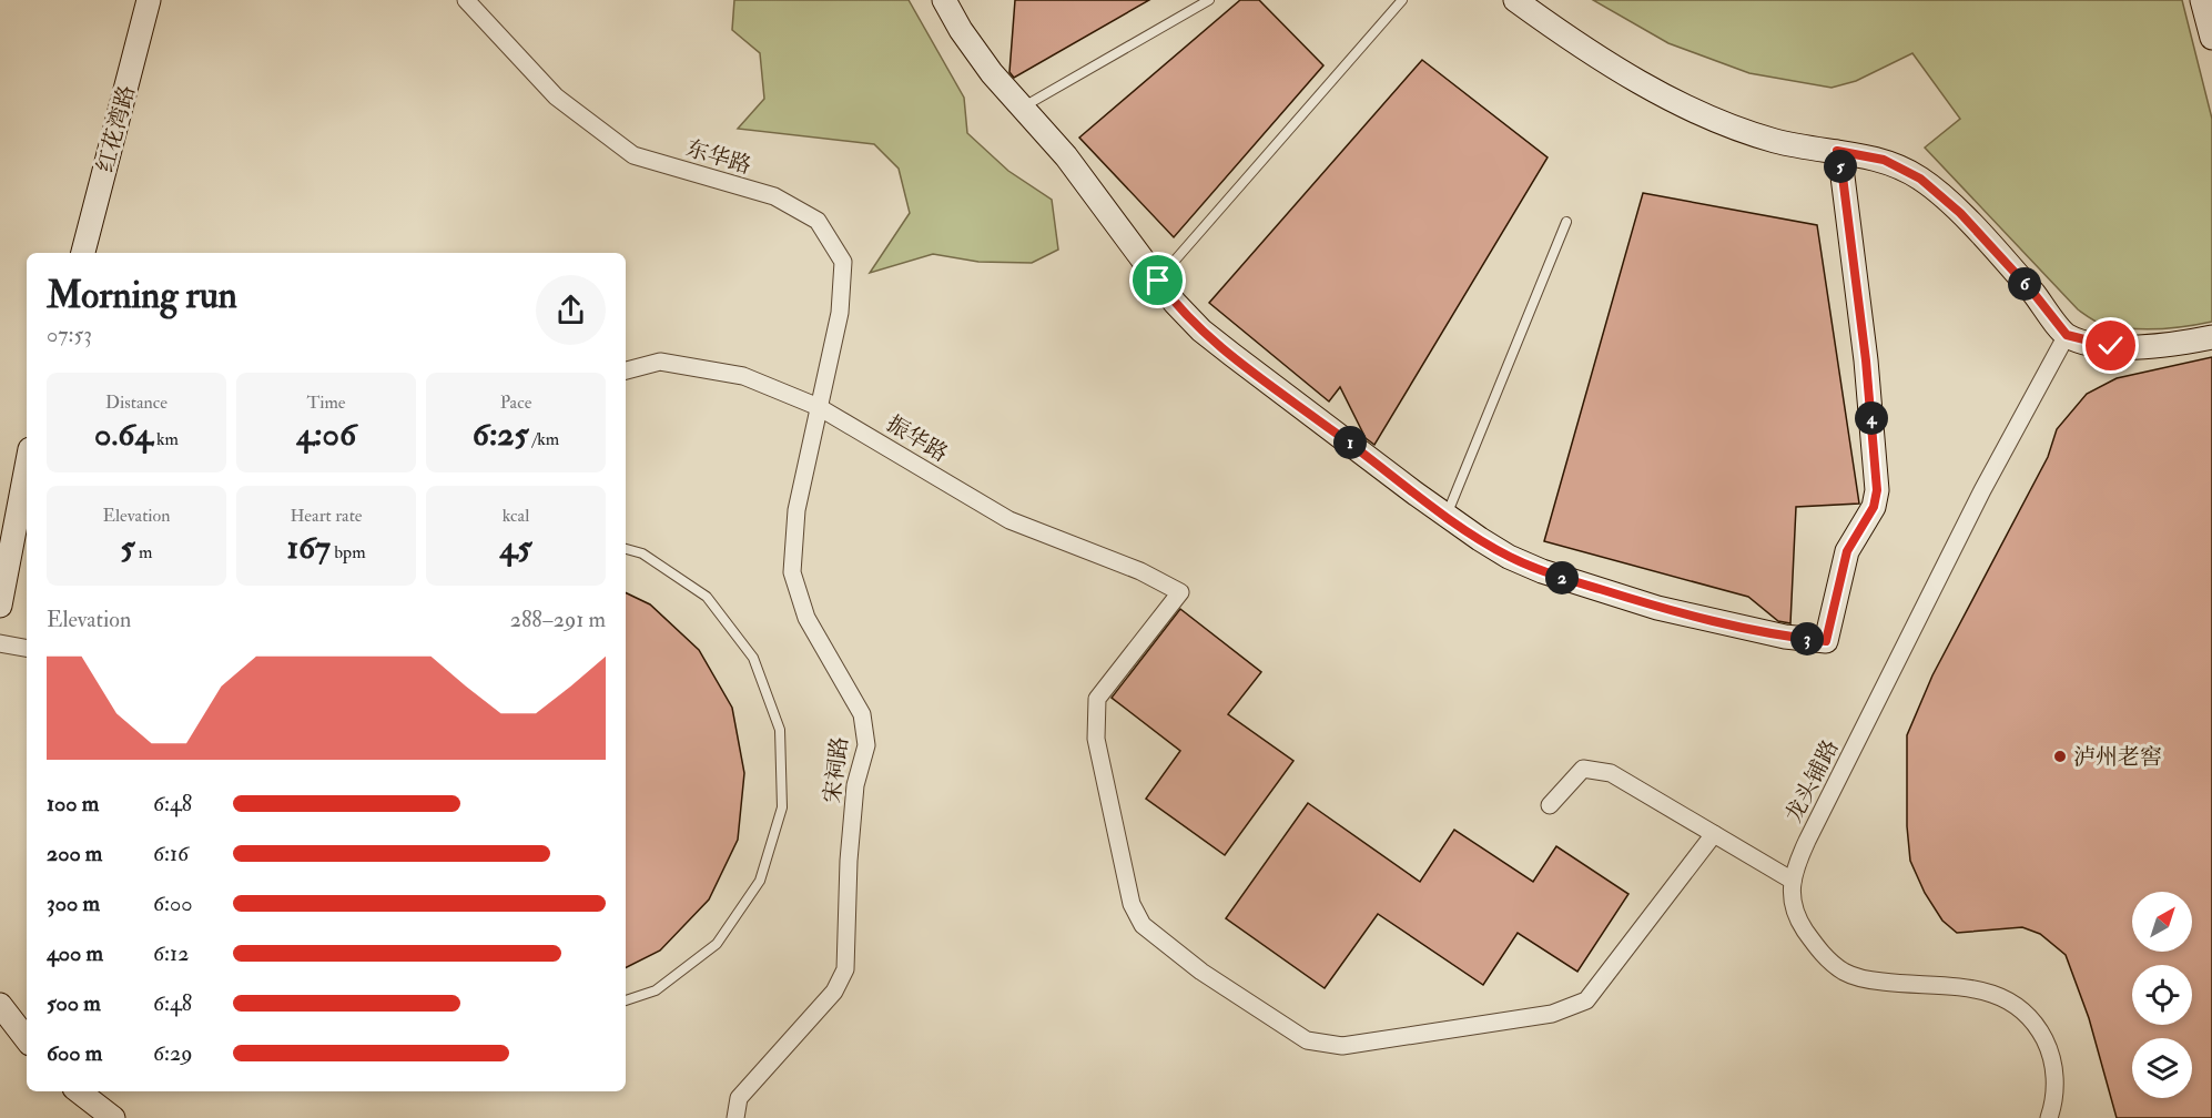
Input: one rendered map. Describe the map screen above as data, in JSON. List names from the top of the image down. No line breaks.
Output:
{"streets":{"street":["红花湾路","东华路","振华路","宋祠路","龙头铺路"]},"crossings":[["东华路","振华路"],["东华路","宋祠路"],["振华路","宋祠路"]],"places":["泸州老窖"],"north":"top right","page":{"pins":["5","6","4","1","2","3"],"heading":["Morning run","07:53"],"stats":[["Distance","0.64 km"],["Time","4:06"],["Pace","6:25 /km"],["Elevation","5 m"],["Heart rate","167 bpm"],["kcal","45"]],"chart":["Elevation","288–291 m"],"list":[{"name":"100 m","note":"6:48"},{"name":"200 m","note":"6:16"},{"name":"300 m","note":"6:00"},{"name":"400 m","note":"6:12"},{"name":"500 m","note":"6:48"},{"name":"600 m","note":"6:29"}]}}
